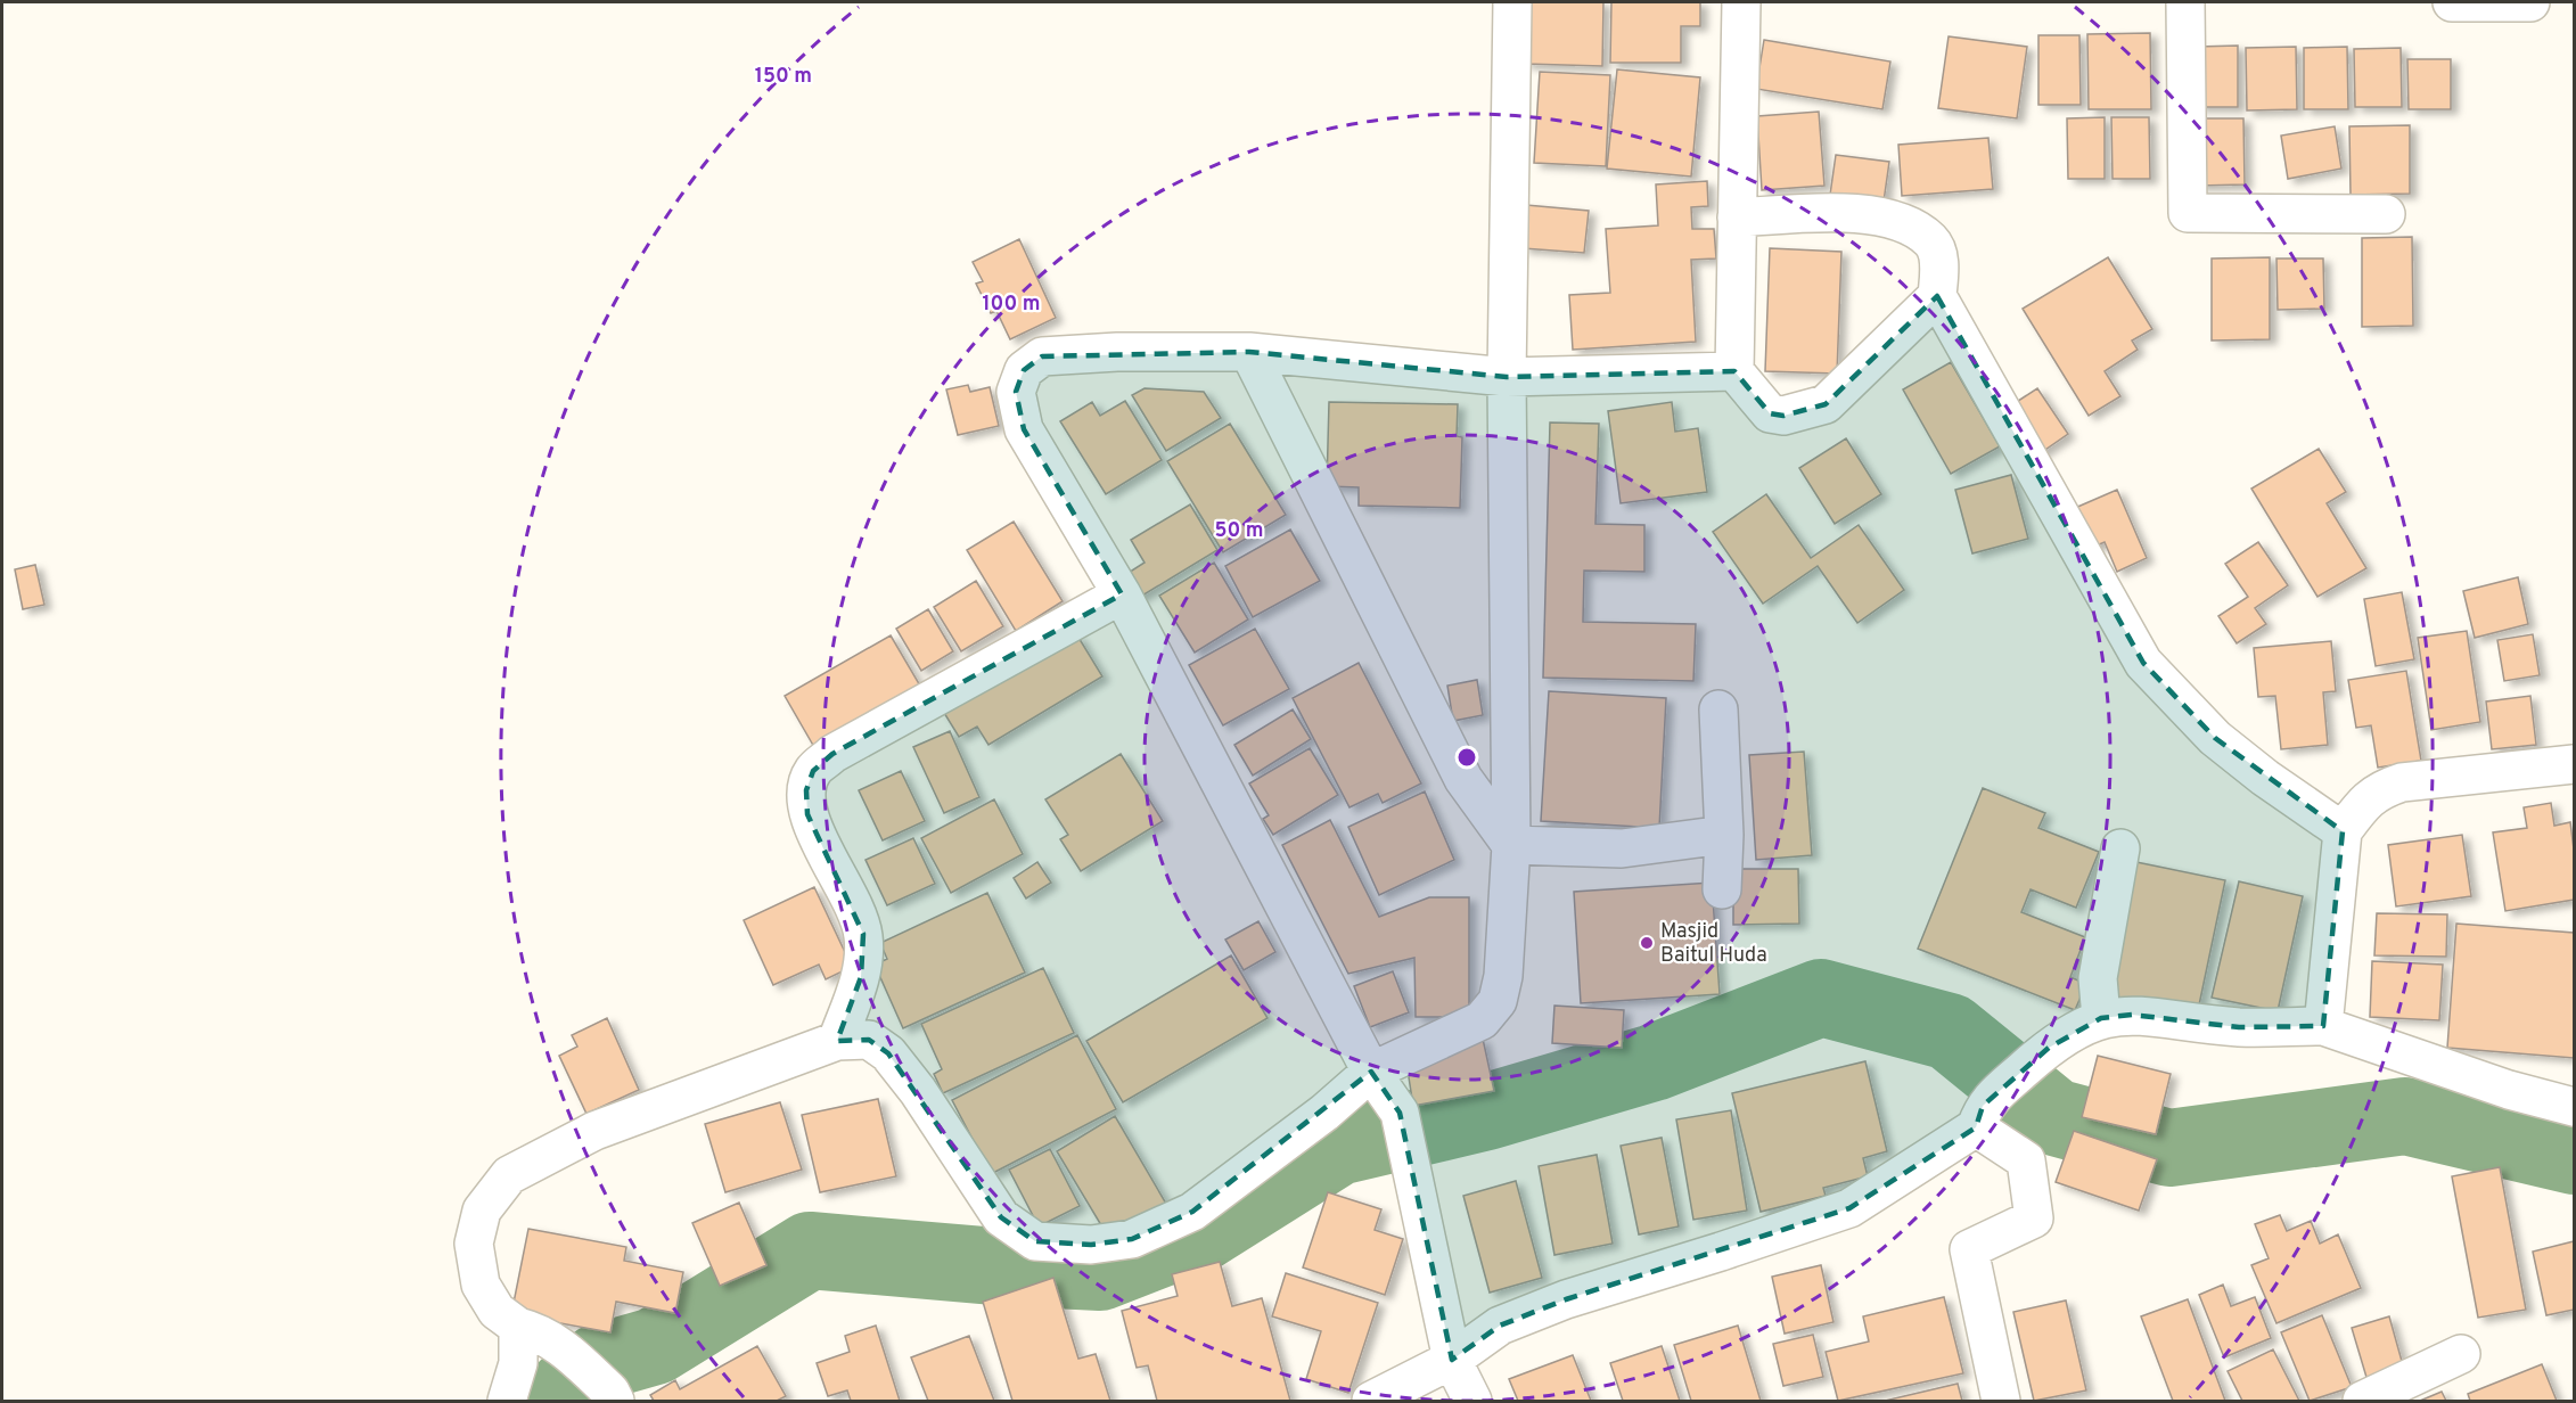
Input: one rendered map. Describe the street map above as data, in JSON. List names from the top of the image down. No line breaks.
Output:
{"places":["Masjid Baitul Huda"],"rings":["150 m","100 m","50 m"]}
